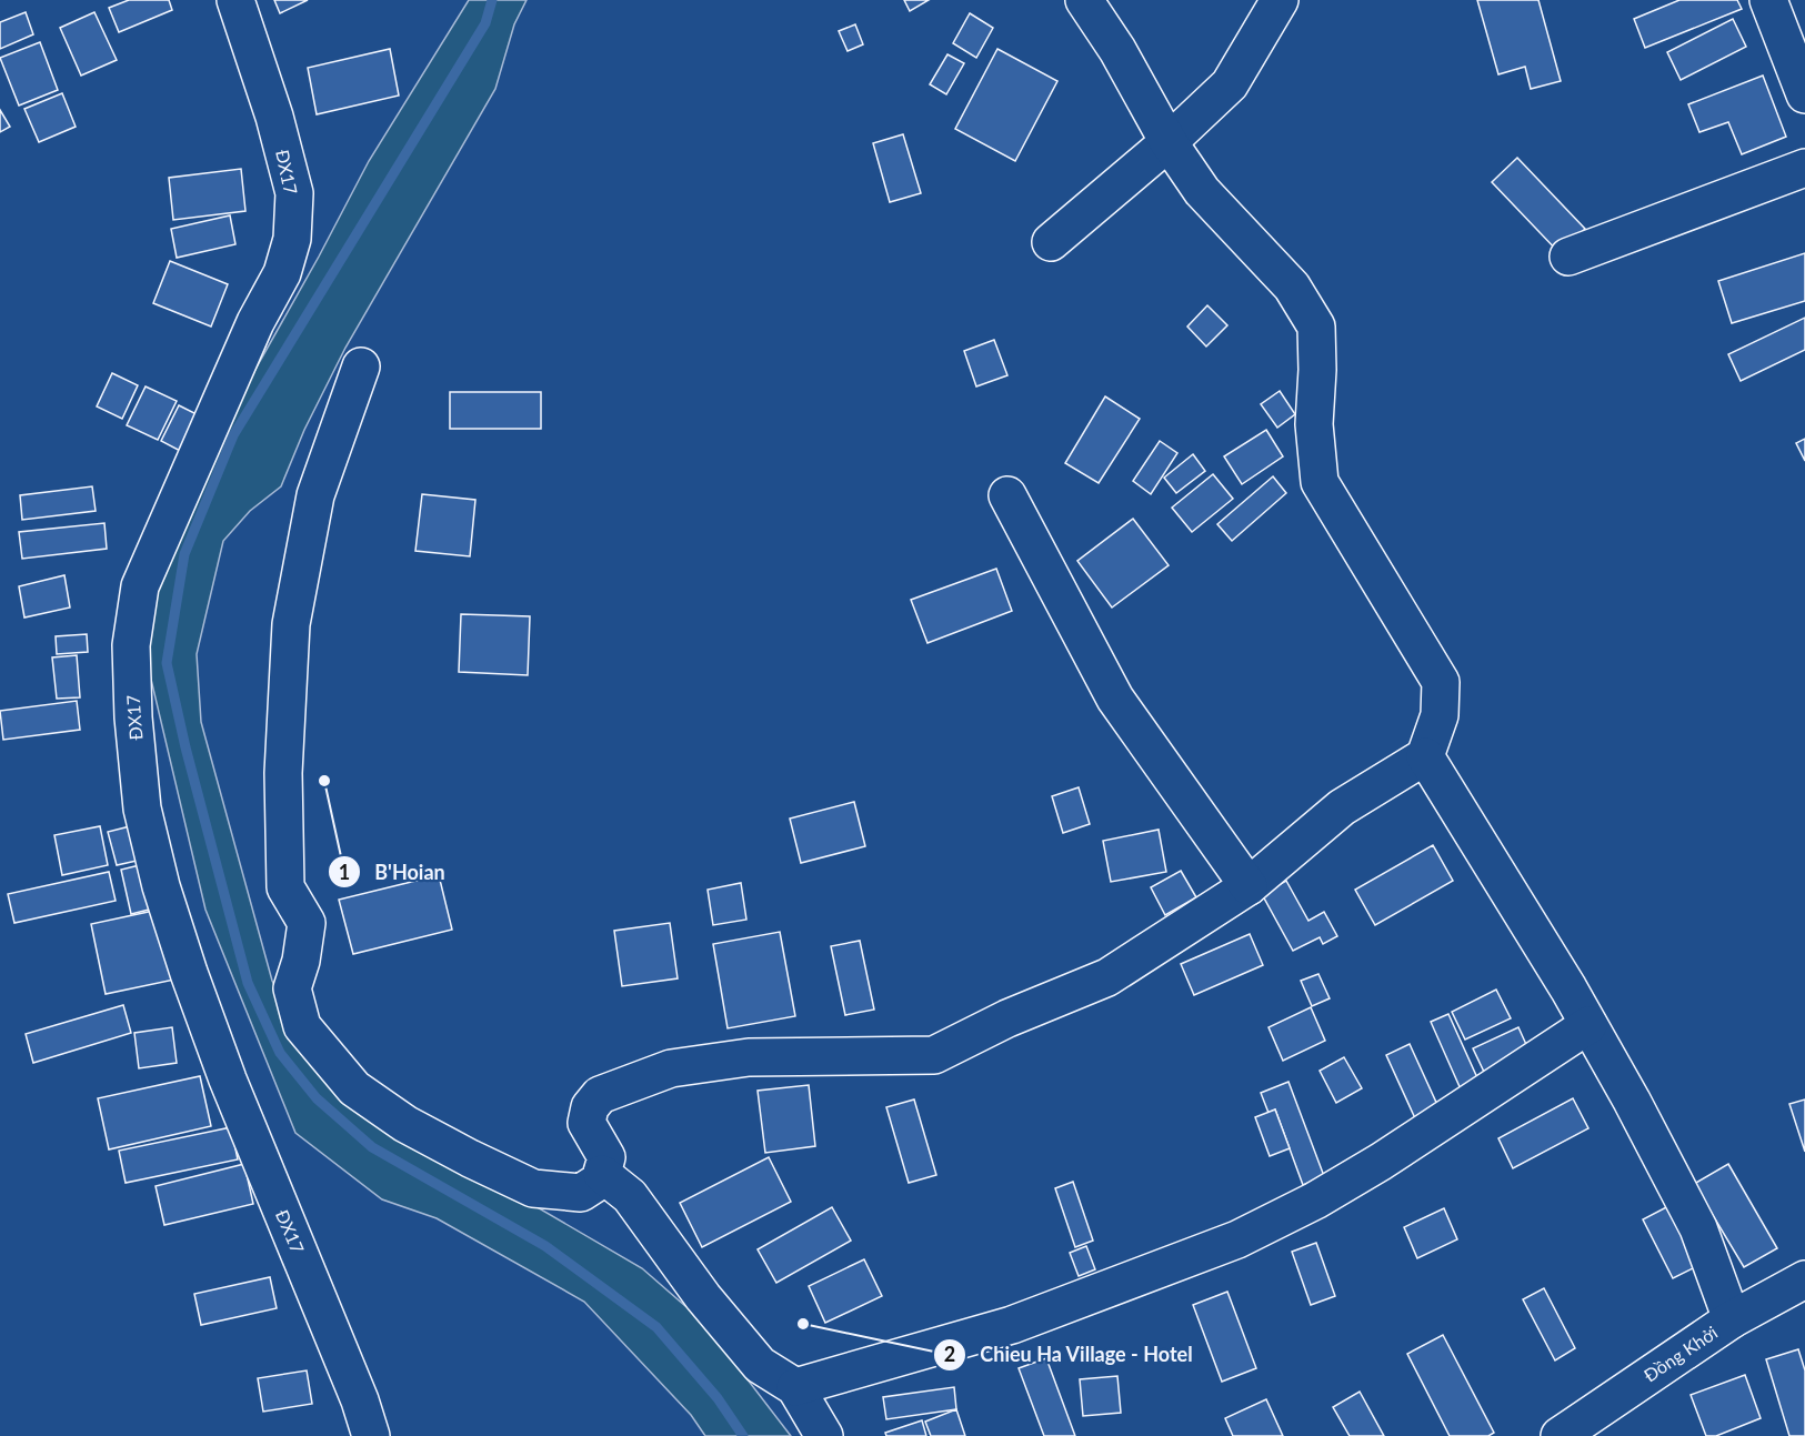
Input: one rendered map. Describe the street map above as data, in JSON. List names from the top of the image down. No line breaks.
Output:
{"streets":{"street":["ĐX17","Đồng Khởi"]},"places":["B'Hoian","Chieu Ha Village - Hotel"]}
